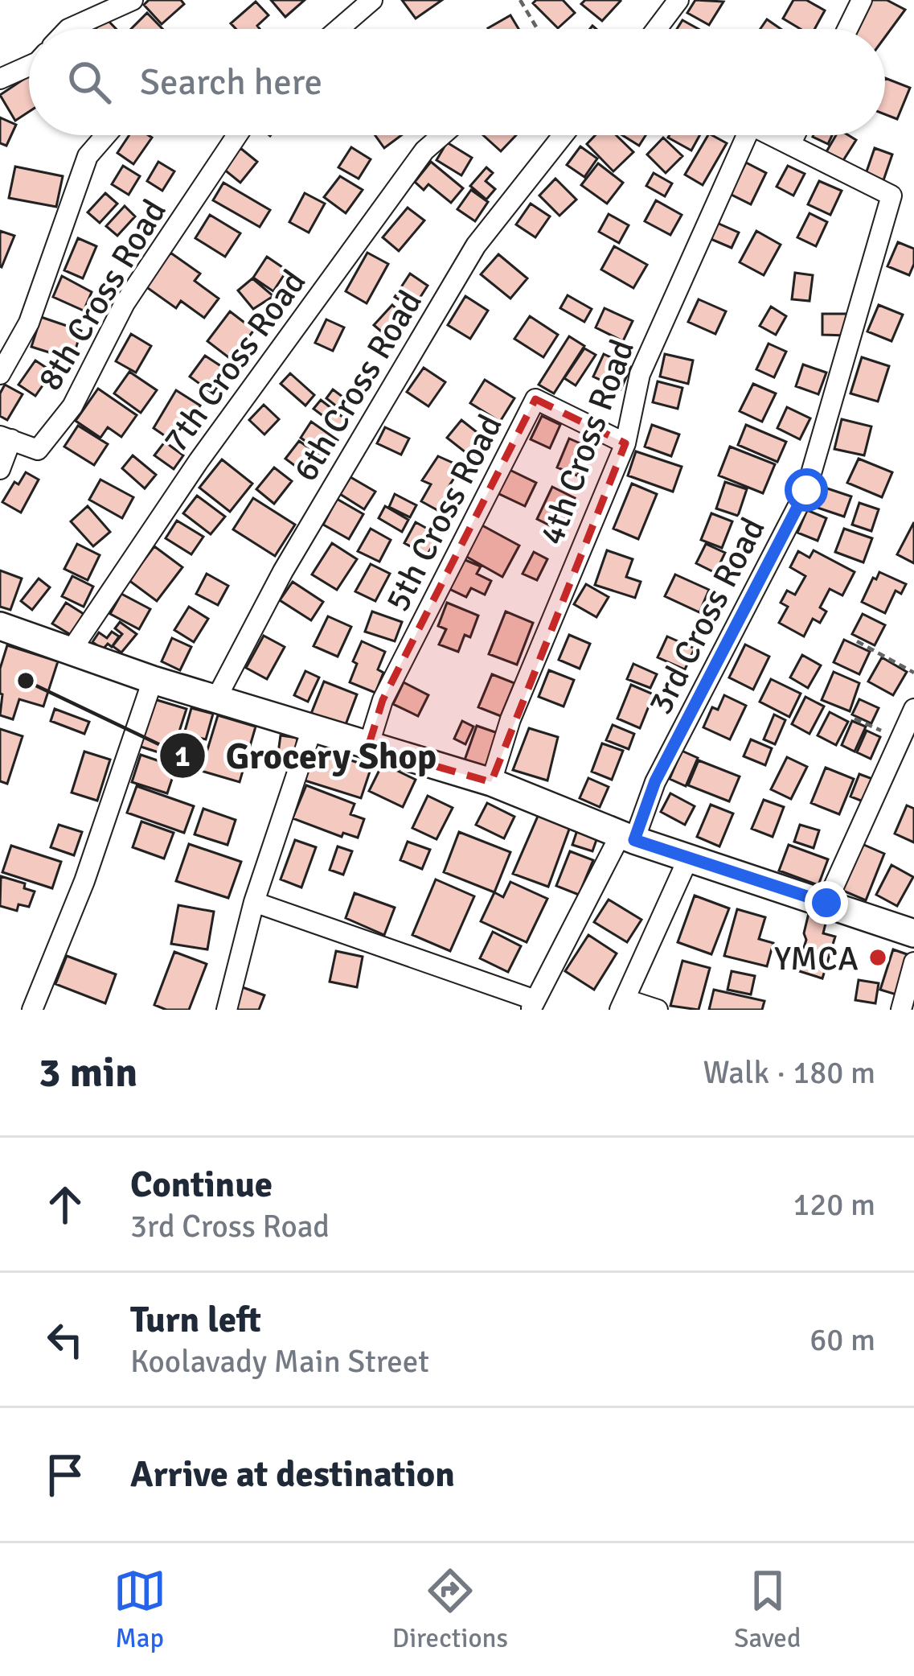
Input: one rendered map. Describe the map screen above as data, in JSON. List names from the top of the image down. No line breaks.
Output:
{"streets":{"street":["8th Cross Road","7th Cross Road","6th Cross Road","4th Cross Road","5th Cross Road","3rd Cross Road"]},"crossings":[["4th Cross Road","5th Cross Road"]],"places":["Grocery Shop","YMCA"],"page":{"search":"Search here","heading":["3 min","Walk · 180 m"],"list":[["Continue","3rd Cross Road","120 m"],["Turn left","Koolavady Main Street","60 m"],"Arrive at destination"],"nav":["Map","Directions","Saved"]}}
